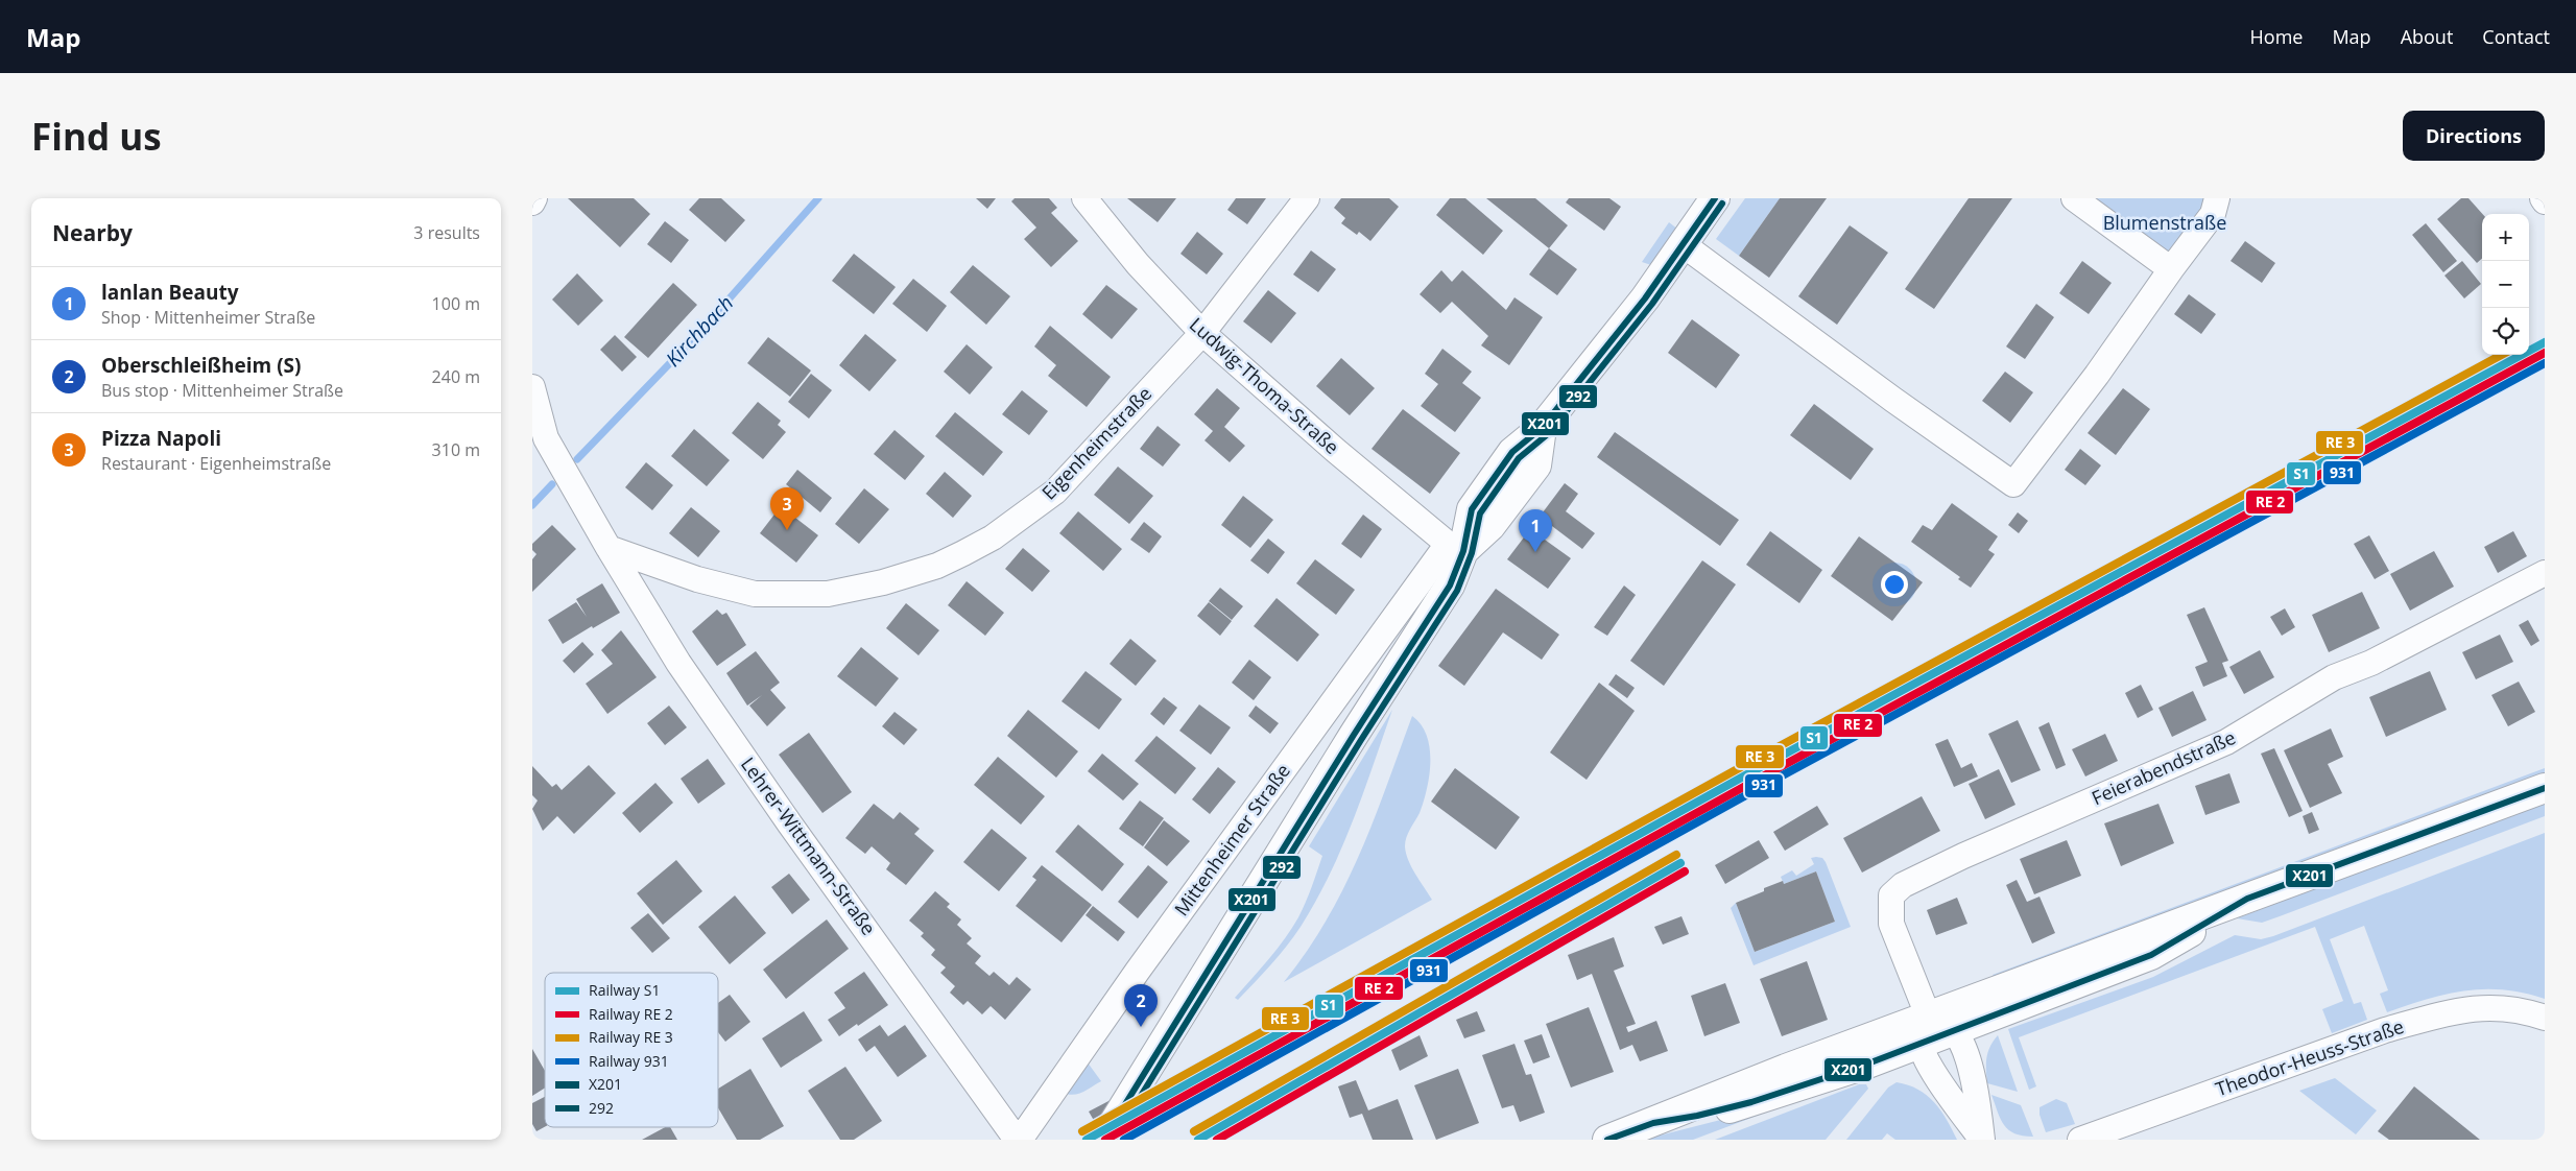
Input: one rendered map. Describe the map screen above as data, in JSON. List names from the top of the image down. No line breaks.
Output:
{"streets":{"main road":["Mittenheimer Straße"],"street":["Ludwig-Thoma-Straße","Eigenheimstraße","Feierabendstraße","Lehrer-Wittmann-Straße","Theodor-Heuss-Straße"]},"crossings":[["Ludwig-Thoma-Straße","Eigenheimstraße"],["Ludwig-Thoma-Straße","Mittenheimer Straße"],["Eigenheimstraße","Lehrer-Wittmann-Straße"],["Mittenheimer Straße","Lehrer-Wittmann-Straße"]],"water":["Kirchbach"],"parks":["Blumenstraße"],"lines":["transit line X201","transit line 292","rail line S1","rail line 931"],"legend":["Railway S1","Railway RE 2","Railway RE 3","Railway 931","X201","292"],"page":{"header":"Map","nav":["Home","Map","About","Contact"],"buttons":"Directions","title":"Find us","heading":["Nearby","3 results"],"map_buttons":["+","−"],"list":[{"mark":"1","name":"lanlan Beauty","note":"Shop · Mittenheimer Straße","value":"100 m"},{"mark":"2","name":"Oberschleißheim (S)","note":"Bus stop · Mittenheimer Straße","value":"240 m"},{"mark":"3","name":"Pizza Napoli","note":"Restaurant · Eigenheimstraße","value":"310 m"}],"pins":["3","1","2"]}}
